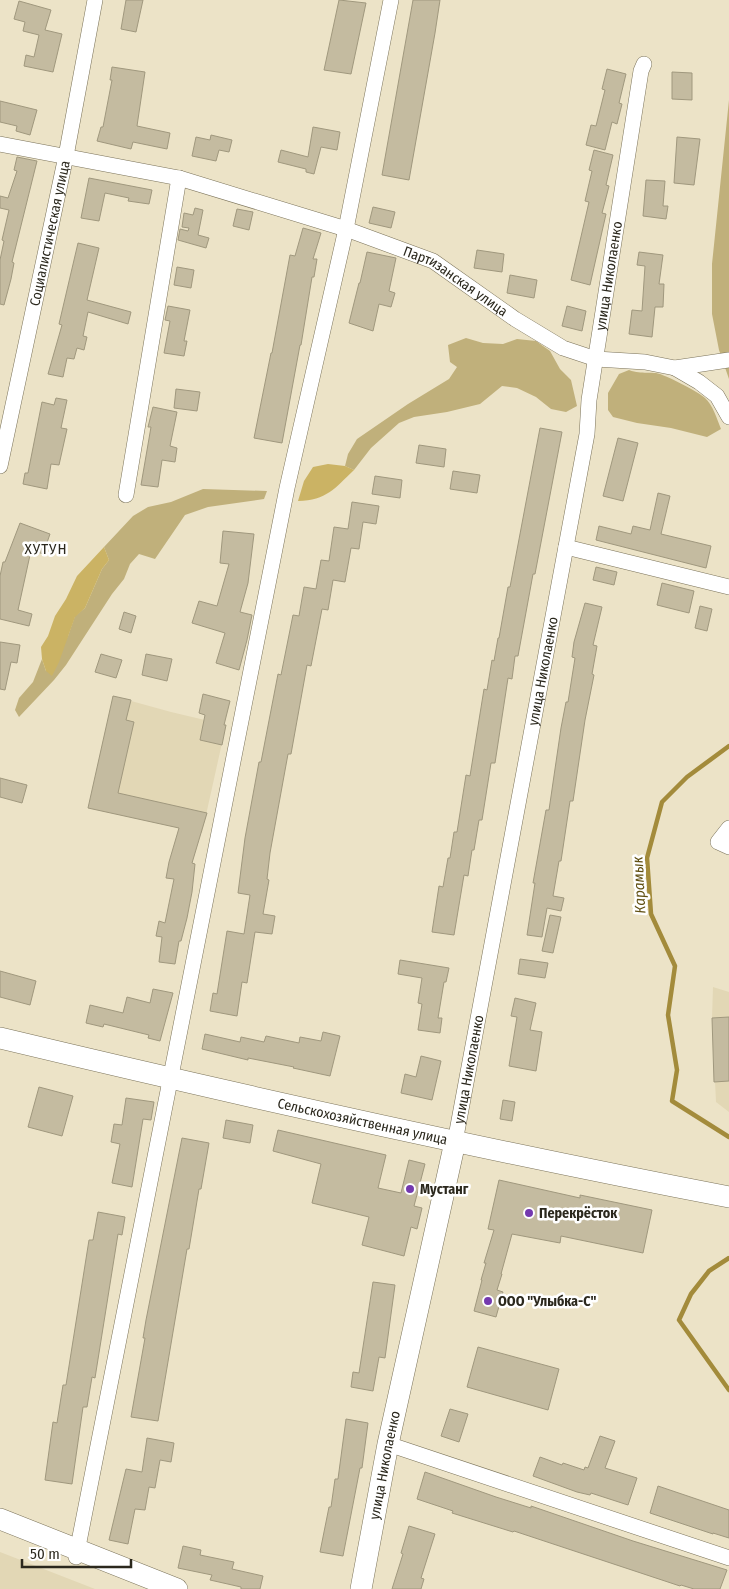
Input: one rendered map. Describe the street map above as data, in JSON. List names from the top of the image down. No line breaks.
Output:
{"streets":{"main road":["улица Николаенко","Сельскохозяйственная улица"],"street":["Социалистическая улица","Партизанская улица"]},"crossings":[["Социалистическая улица","Партизанская улица"],["улица Николаенко","Партизанская улица"],["улица Николаенко","Сельскохозяйственная улица"]],"districts":["ХУТУН"],"water":["Карамык"],"places":["Мустанг","Перекрёсток","ООО \"Улыбка-С\""],"scale_bar":"50 m"}
